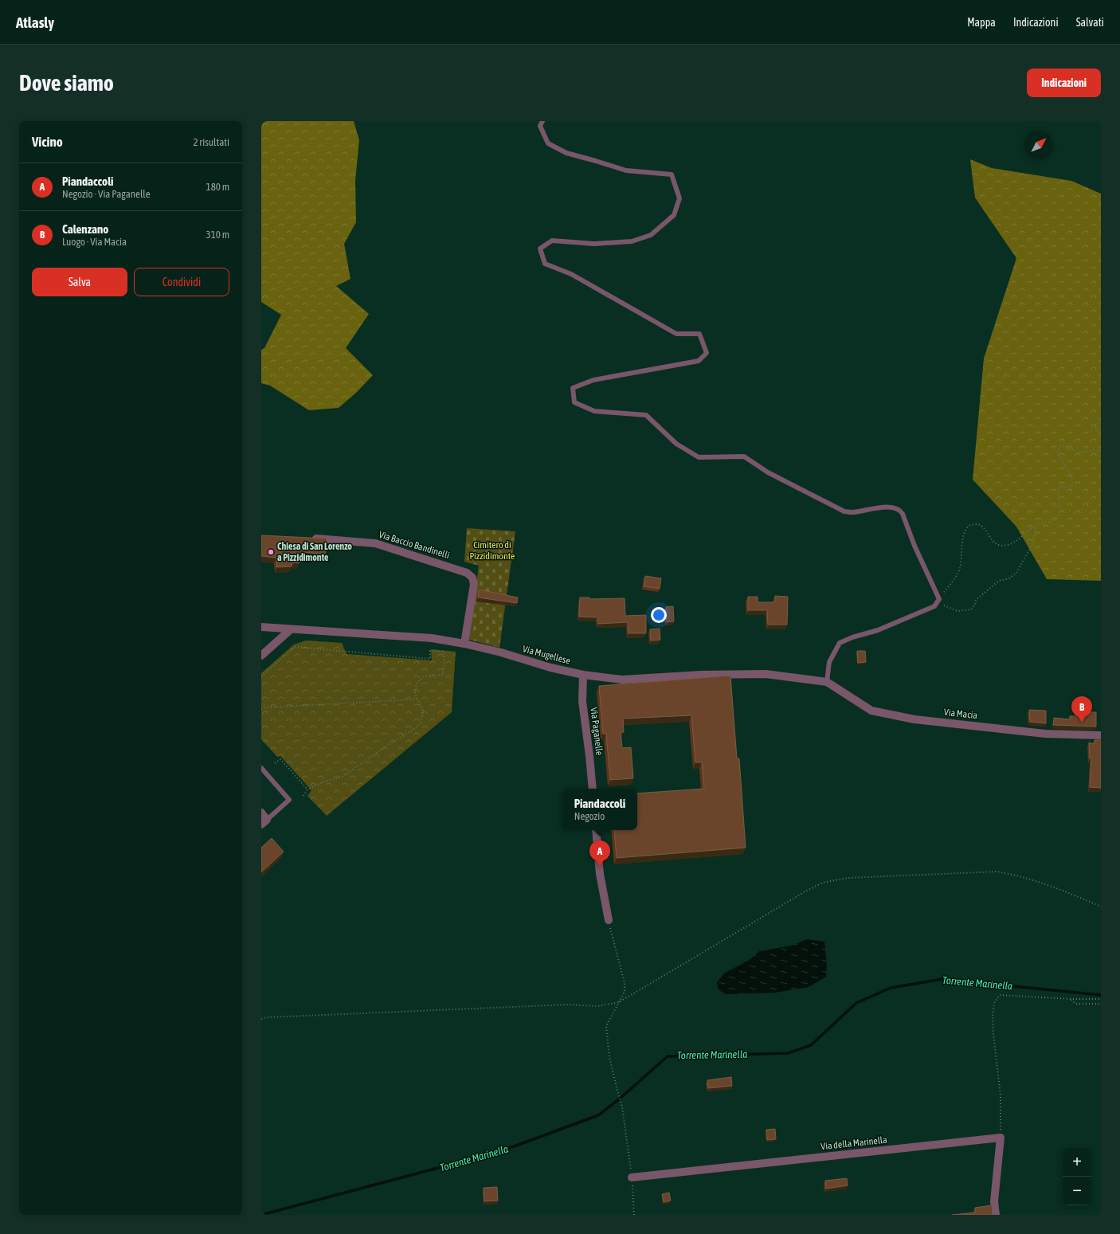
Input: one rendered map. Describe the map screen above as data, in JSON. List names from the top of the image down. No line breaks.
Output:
{"streets":{"street":["Via Baccio Bandinelli","Via Mugellese","Via Macia","Via Paganelle","Via della Marinella"]},"crossings":[["Via Baccio Bandinelli","Via Mugellese"],["Via Mugellese","Via Macia"],["Via Mugellese","Via Paganelle"]],"water":["Torrente Marinella"],"parks":["Cimitero di Pizzidimonte"],"places":["Chiesa di San Lorenzo a Pizzidimonte"],"north":"top right","page":{"header":"Atlasly","nav":["Mappa","Indicazioni","Salvati"],"buttons":["Indicazioni",["Salva","Condividi"]],"title":"Dove siamo","heading":["Vicino","2 risultati"],"list":[{"mark":"A","name":"Piandaccoli","note":"Negozio · Via Paganelle","value":"180 m"},{"mark":"B","name":"Calenzano","note":"Luogo · Via Macia","value":"310 m"}],"pins":["B","A"],"popup":["Piandaccoli","Negozio"],"map_buttons":["+","−"]}}
